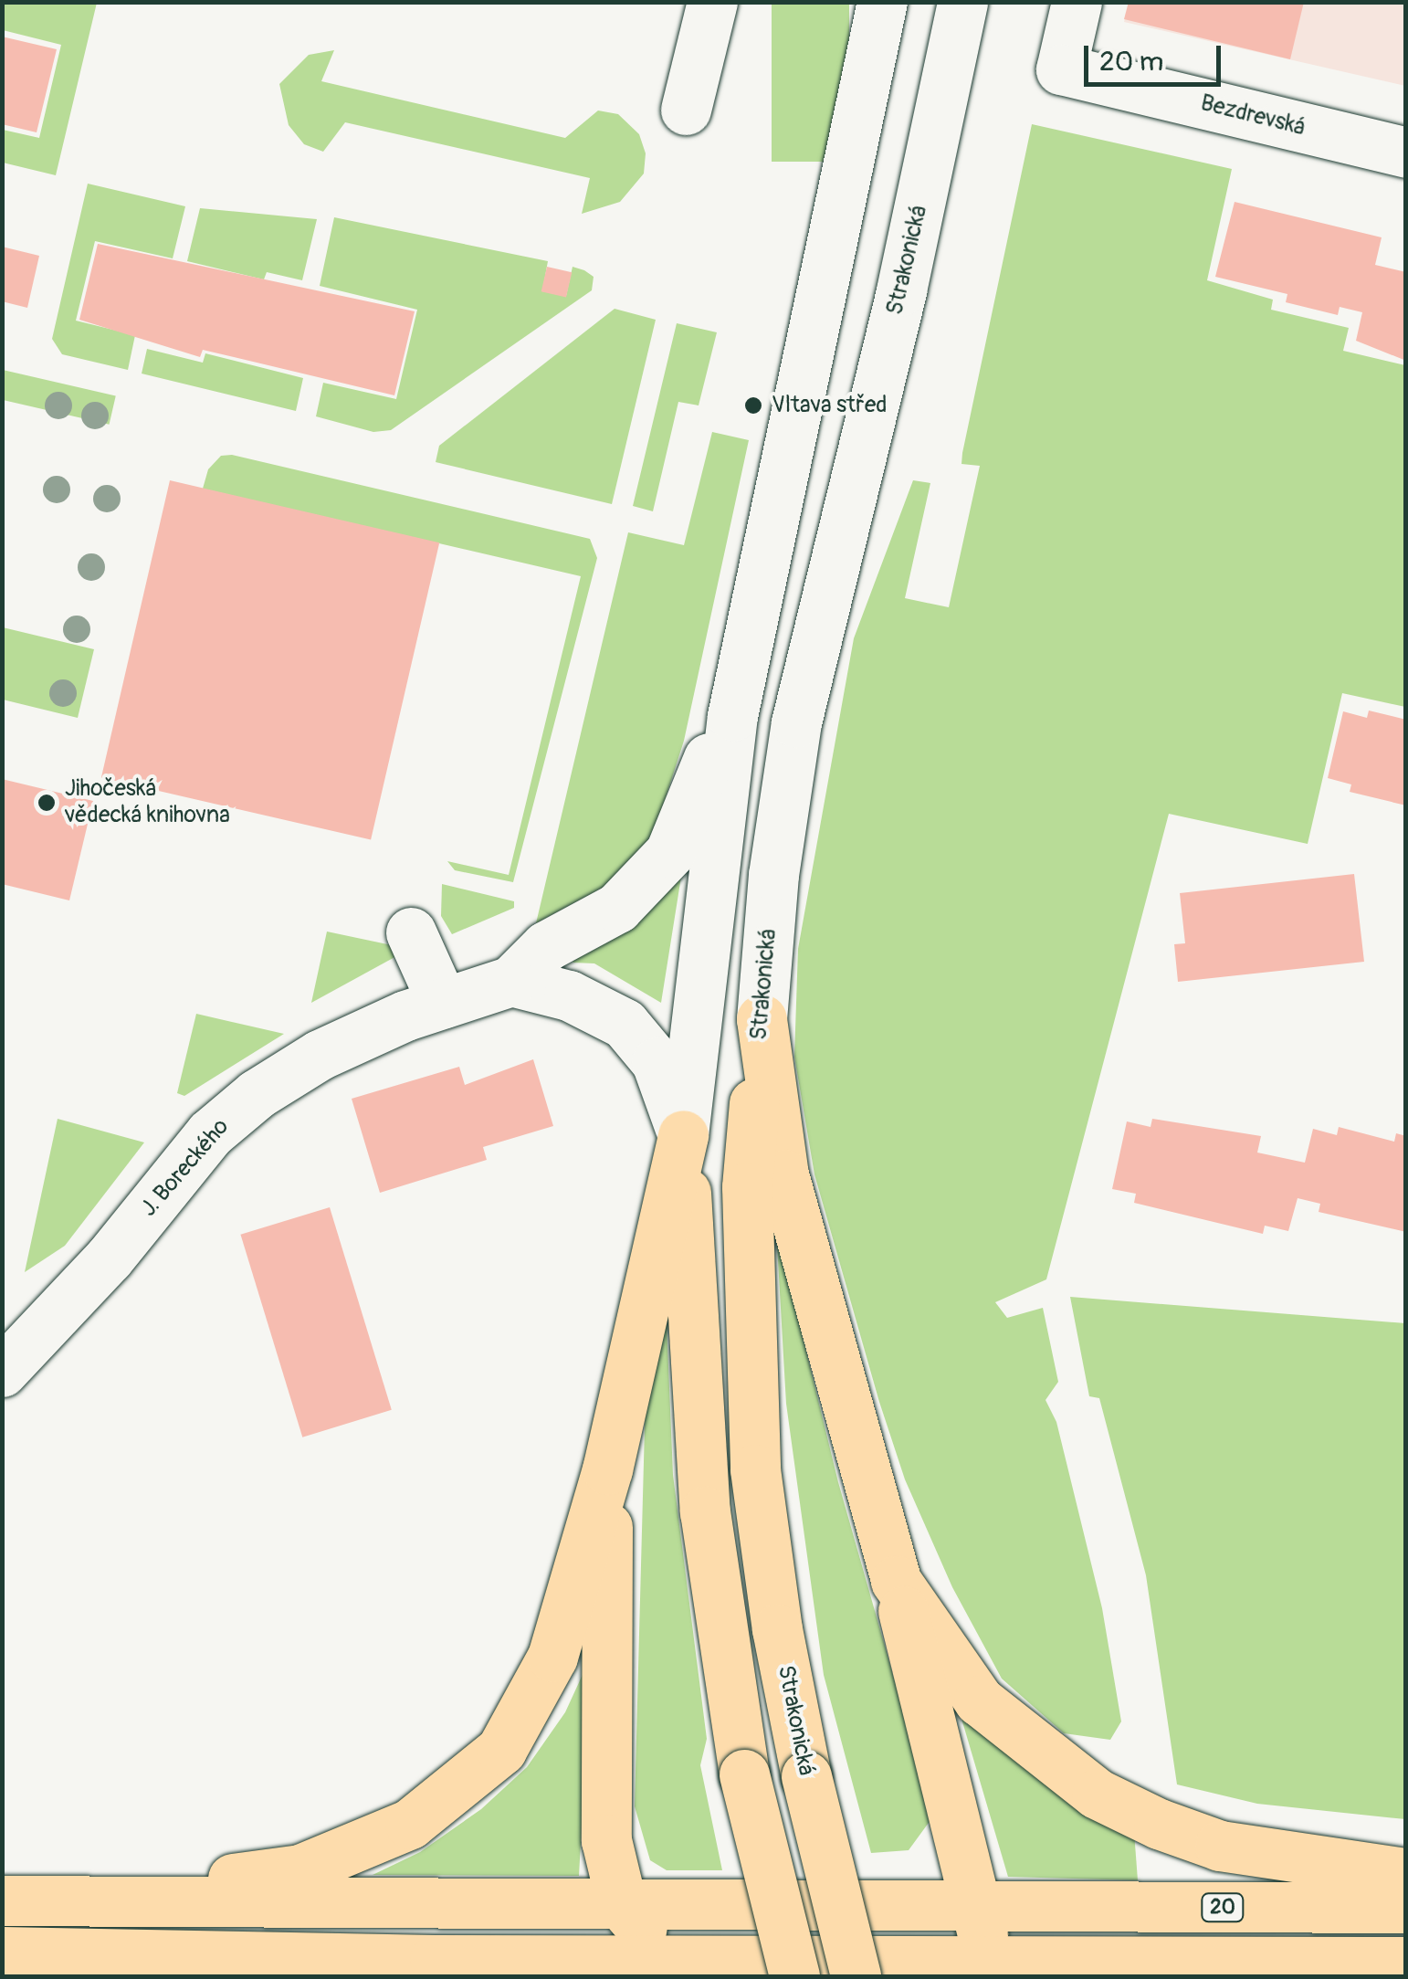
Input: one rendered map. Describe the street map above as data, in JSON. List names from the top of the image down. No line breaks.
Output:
{"streets":{"main road":["Strakonická","20"],"street":["Bezdrevská","J. Boreckého"]},"places":["Vltava střed","Jihočeská vědecká knihovna"],"scale_bar":"20 m"}
